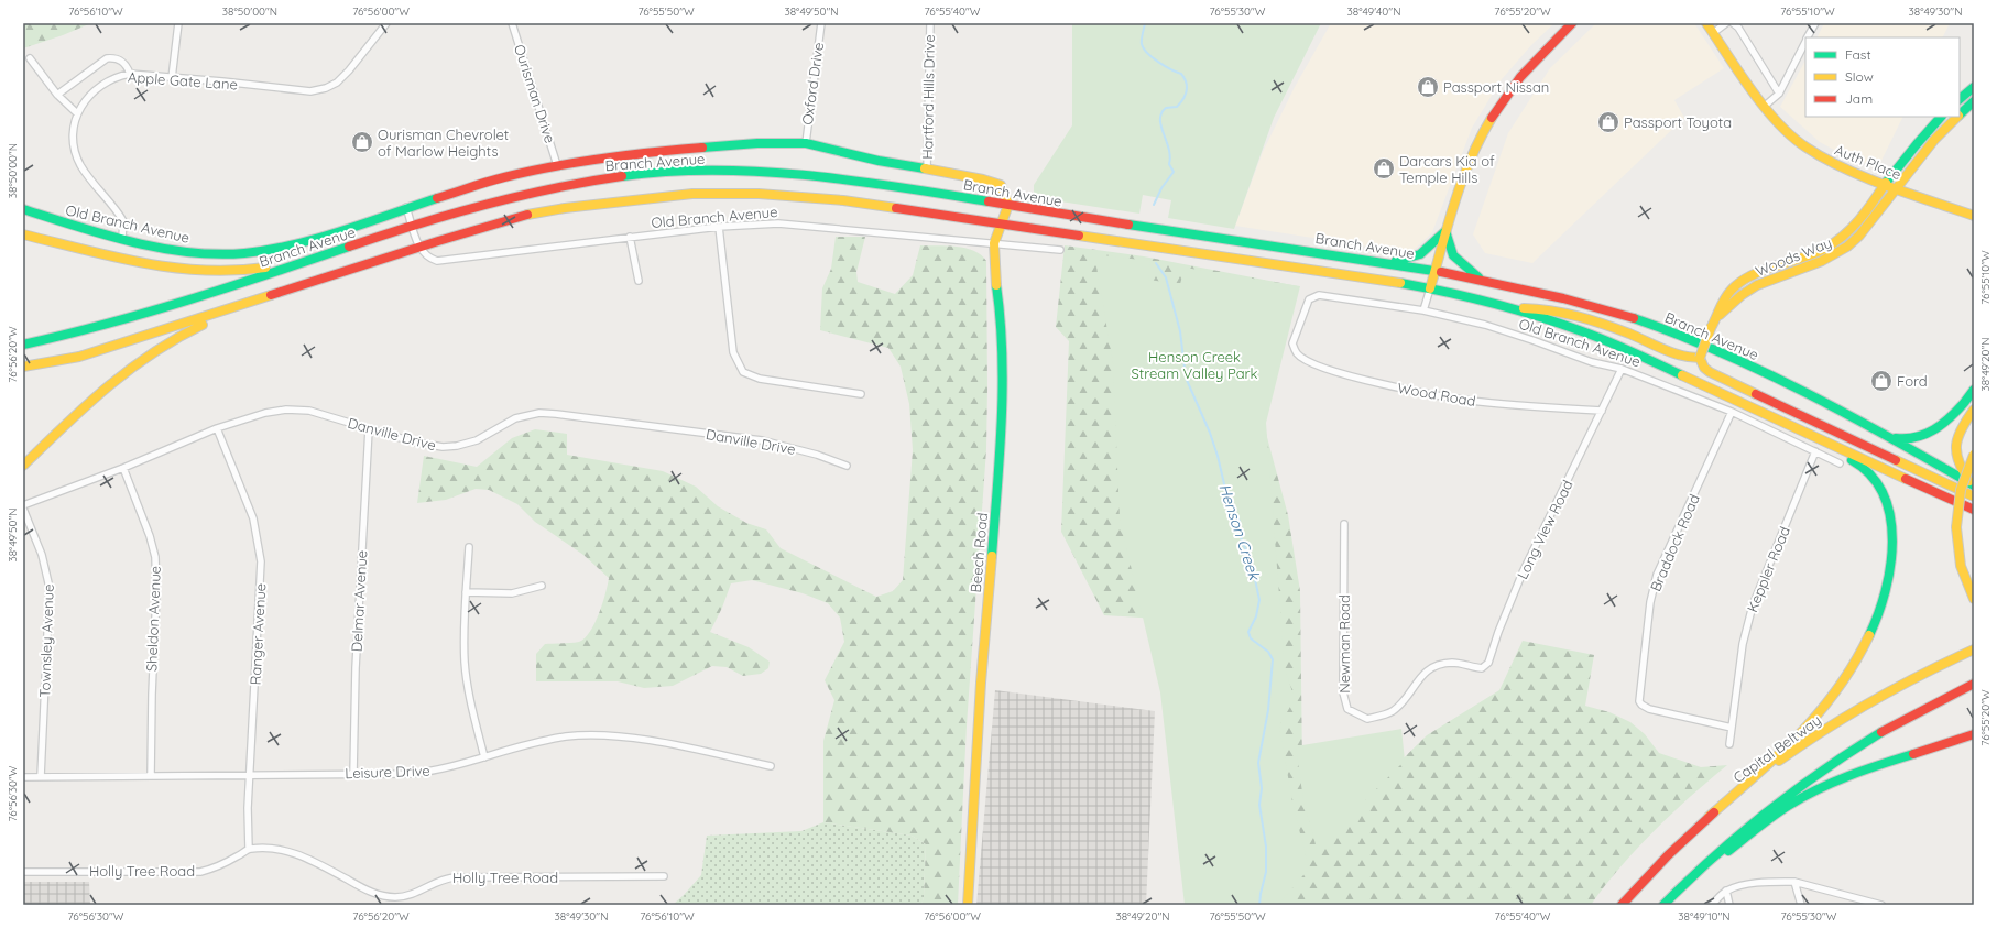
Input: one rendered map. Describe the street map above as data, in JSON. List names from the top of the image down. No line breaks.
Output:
{"streets":{"main road":["Branch Avenue","Auth Place","Old Branch Avenue","Woods Way","Beech Road","Capital Beltway"],"street":["Apple Gate Lane","Oxford Drive","Ourisman Drive","Hartford Hills Drive","Wood Road","Danville Drive","Long View Road","Braddock Road","Keppler Road","Delmar Avenue","Sheldon Avenue","Ranger Avenue","Townsley Avenue","Newman Road","Leisure Drive","Holly Tree Road"]},"crossings":[["Oxford Drive","Old Branch Avenue"],["Ourisman Drive","Old Branch Avenue"],["Hartford Hills Drive","Old Branch Avenue"],["Branch Avenue","Old Branch Avenue"],["Branch Avenue","Beech Road"],["Auth Place","Woods Way"],["Old Branch Avenue","Wood Road"],["Old Branch Avenue","Long View Road"],["Old Branch Avenue","Braddock Road"],["Old Branch Avenue","Beech Road"],["Old Branch Avenue","Keppler Road"],["Wood Road","Long View Road"],["Danville Drive","Delmar Avenue"],["Danville Drive","Sheldon Avenue"],["Danville Drive","Ranger Avenue"],["Danville Drive","Townsley Avenue"],["Long View Road","Newman Road"],["Braddock Road","Keppler Road"],["Delmar Avenue","Leisure Drive"],["Sheldon Avenue","Leisure Drive"],["Ranger Avenue","Leisure Drive"],["Ranger Avenue","Holly Tree Road"],["Townsley Avenue","Leisure Drive"]],"water":["Henson Creek"],"parks":["Henson Creek Stream Valley Park"],"places":{"shop":["Passport Nissan","Passport Toyota","Ourisman Chevrolet of Marlow Heights","Darcars Kia of Temple Hills","Ford"]},"legend":["Fast","Slow","Jam"],"coordinates":["76°56'10\"W","38°50'00\"N","76°56'00\"W","76°55'50\"W","38°49'50\"N","76°55'40\"W","76°55'30\"W","38°49'40\"N","76°55'20\"W","76°55'10\"W","38°49'30\"N","76°56'20\"W","38°49'20\"N","76°56'30\"W","38°49'10\"N"]}
